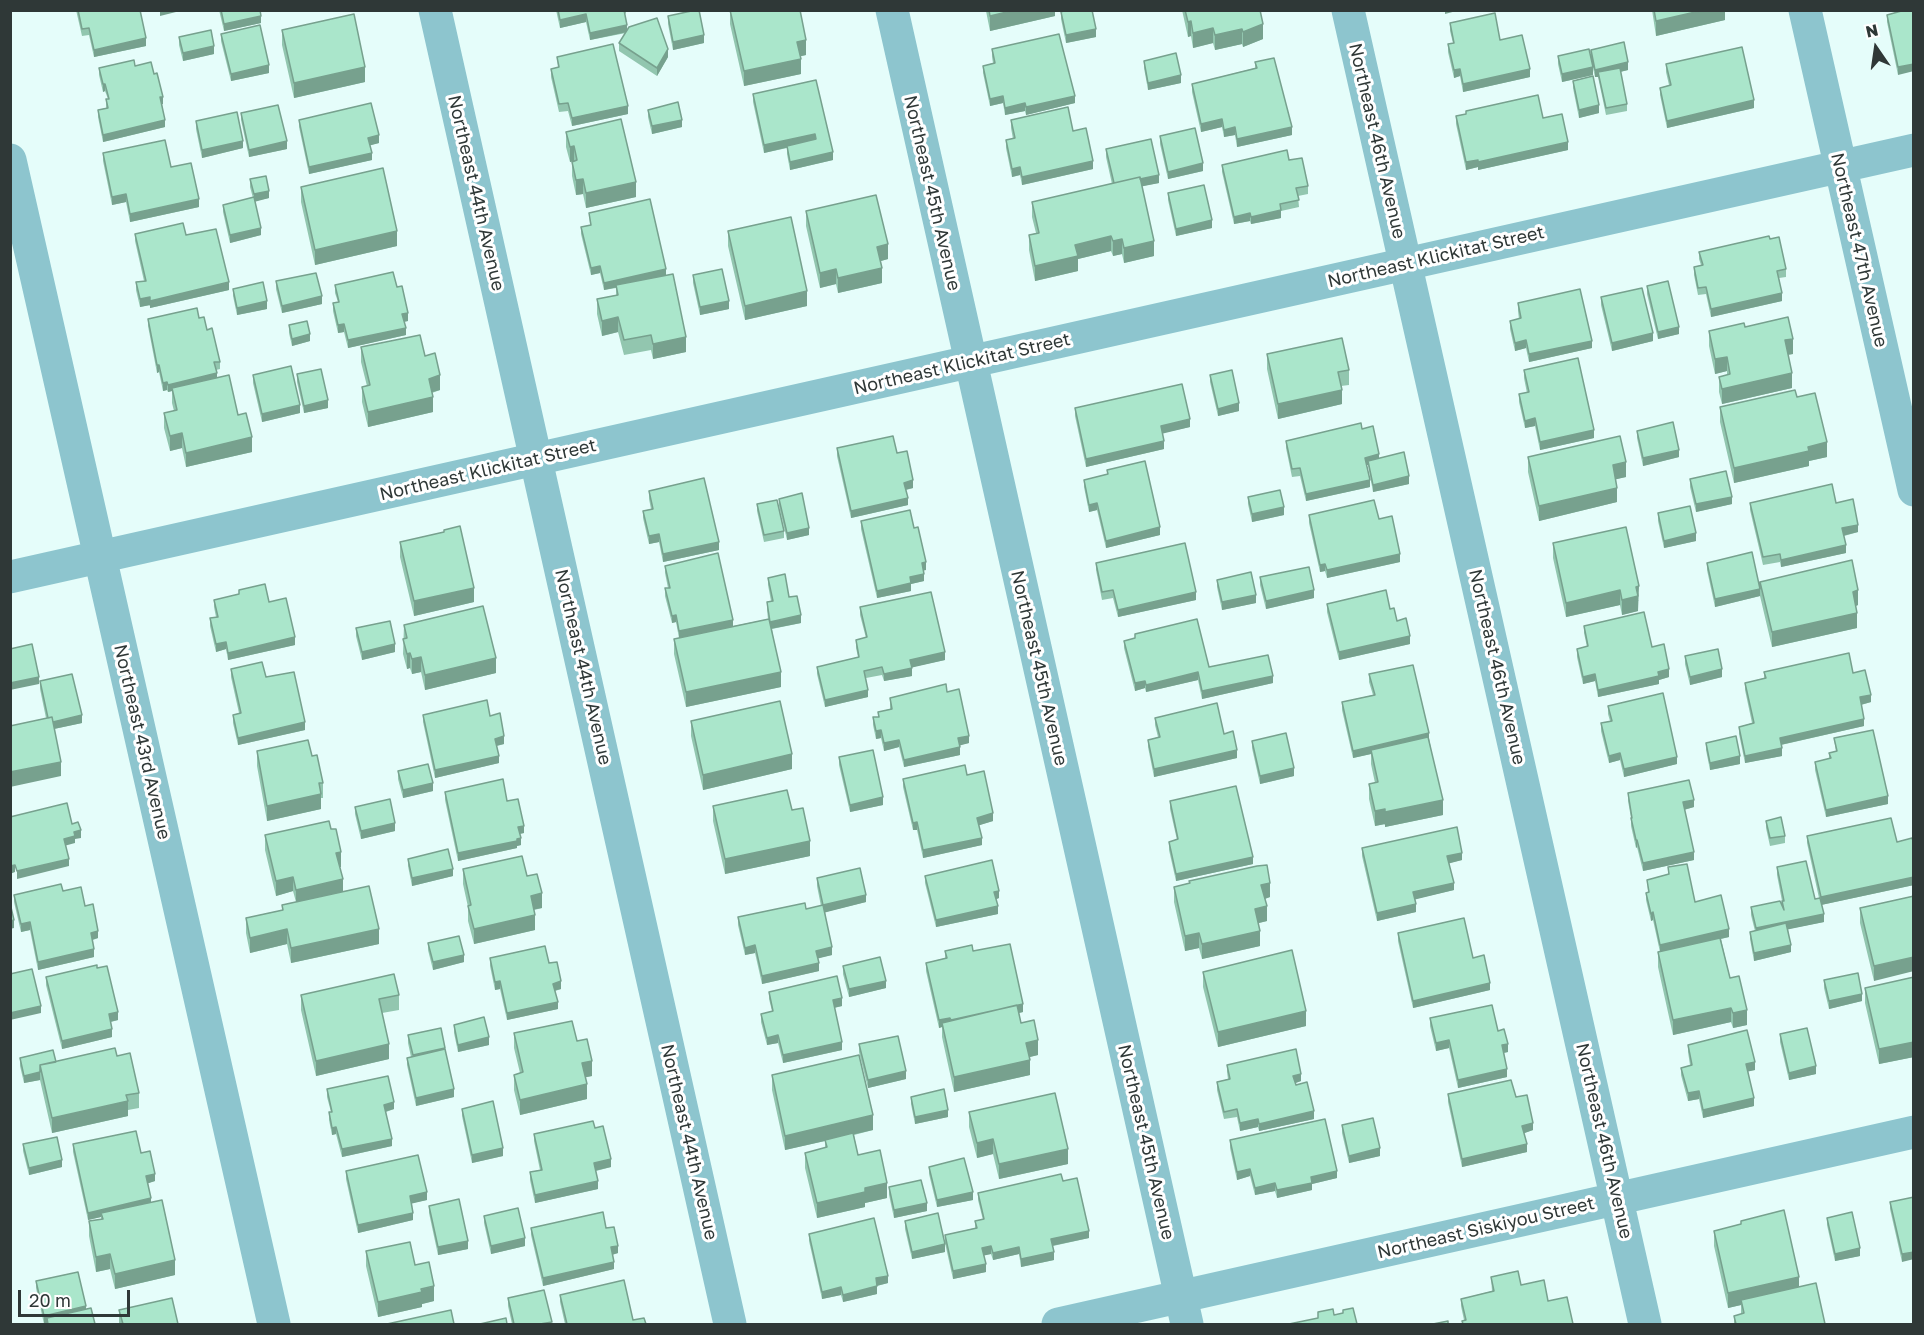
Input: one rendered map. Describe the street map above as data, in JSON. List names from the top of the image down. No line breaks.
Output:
{"streets":{"street":["Northeast 46th Avenue","Northeast 44th Avenue","Northeast 45th Avenue","Northeast 47th Avenue","Northeast Klickitat Street","Northeast 43rd Avenue","Northeast Siskiyou Street"]},"crossings":[["Northeast 46th Avenue","Northeast Klickitat Street"],["Northeast 46th Avenue","Northeast Siskiyou Street"],["Northeast 44th Avenue","Northeast Klickitat Street"],["Northeast 45th Avenue","Northeast Klickitat Street"],["Northeast 45th Avenue","Northeast Siskiyou Street"],["Northeast 47th Avenue","Northeast Klickitat Street"],["Northeast Klickitat Street","Northeast 43rd Avenue"]],"scale_bar":"20 m","north":"top"}
